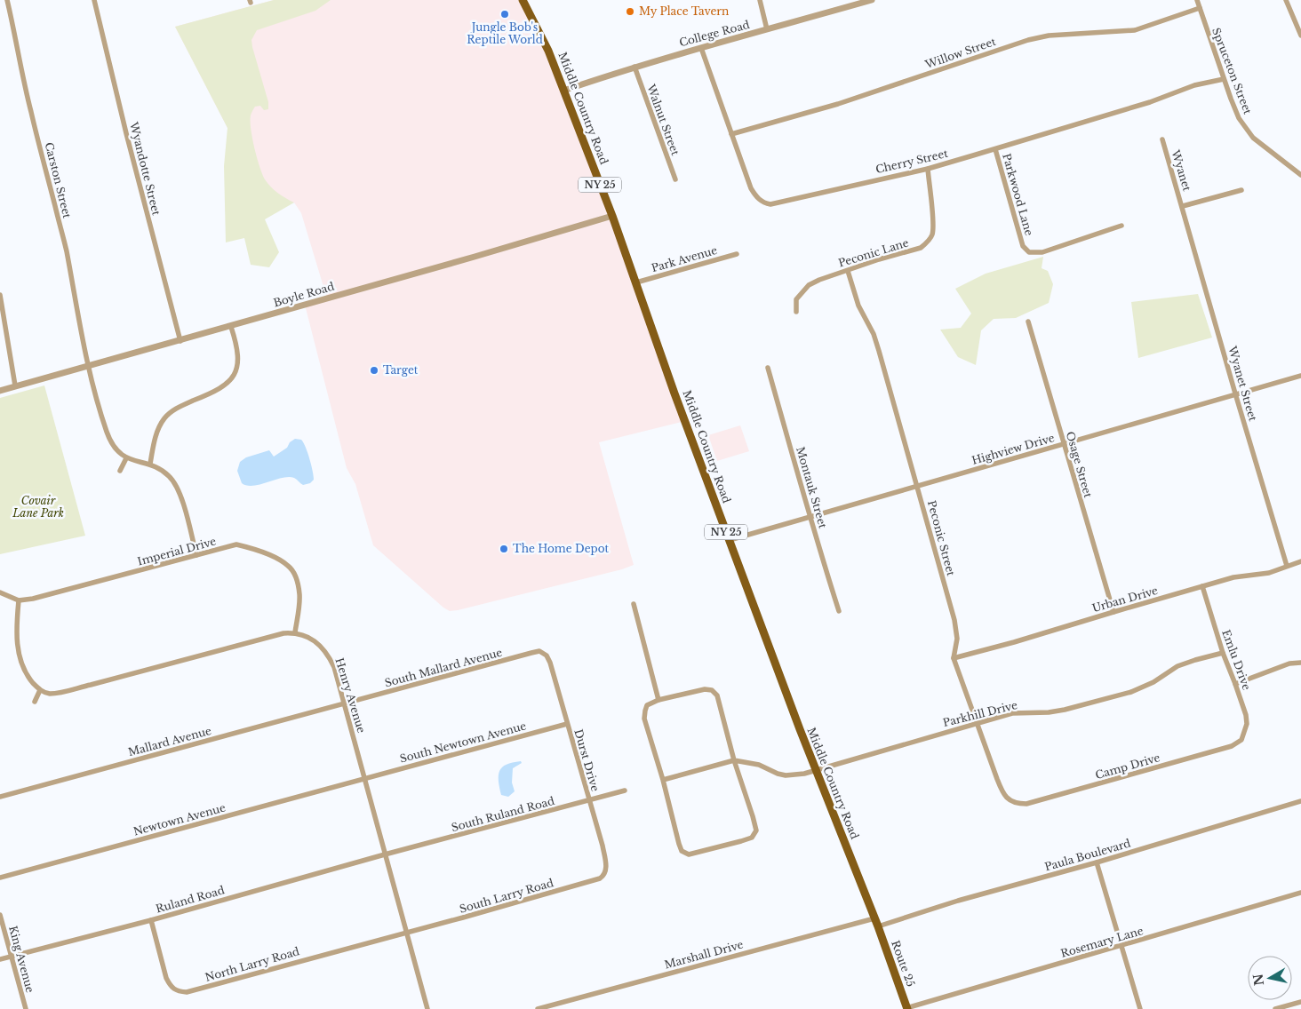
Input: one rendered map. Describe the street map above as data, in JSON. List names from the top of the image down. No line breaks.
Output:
{"streets":{"main road":["Middle Country Road","NY 25","Route 25"],"street":["College Road","Willow Street","Spruceton Street","Walnut Street","Cherry Street","Wyandotte Street","Wyanet","Carston Street","Parkwood Lane","Peconic Lane","Park Avenue","Boyle Road","Wyanet Street","Highview Drive","Osage Street","Montauk Street","Peconic Street","Imperial Drive","Urban Drive","Emlu Drive","South Mallard Avenue","Henry Avenue","Parkhill Drive","Mallard Avenue","South Newtown Avenue","Durst Drive","Camp Drive","South Ruland Road","Newtown Avenue","Paula Boulevard","South Larry Road","Ruland Road","Rosemary Lane","Marshall Drive","King Avenue","North Larry Road"]},"crossings":[["College Road","Middle Country Road"],["College Road","Walnut Street"],["College Road","Cherry Street"],["Willow Street","Spruceton Street"],["Willow Street","Cherry Street"],["Spruceton Street","Cherry Street"],["Middle Country Road","Park Avenue"],["Middle Country Road","Boyle Road"],["Middle Country Road","Highview Drive"],["Middle Country Road","Parkhill Drive"],["Middle Country Road","Paula Boulevard"],["Middle Country Road","Marshall Drive"],["Middle Country Road","Route 25"],["Cherry Street","Parkwood Lane"],["Cherry Street","Peconic Lane"],["Wyandotte Street","Boyle Road"],["Wyanet","Wyanet Street"],["Carston Street","Boyle Road"],["Peconic Lane","Peconic Street"],["Wyanet Street","Highview Drive"],["Wyanet Street","Urban Drive"],["Highview Drive","Osage Street"],["Highview Drive","Montauk Street"],["Highview Drive","Peconic Street"],["Osage Street","Urban Drive"],["Peconic Street","Urban Drive"],["Peconic Street","Parkhill Drive"],["Peconic Street","Camp Drive"],["Imperial Drive","Henry Avenue"],["Urban Drive","Emlu Drive"],["Emlu Drive","Parkhill Drive"],["Emlu Drive","Camp Drive"],["South Mallard Avenue","Henry Avenue"],["South Mallard Avenue","Mallard Avenue"],["South Mallard Avenue","Durst Drive"],["Henry Avenue","Mallard Avenue"],["Henry Avenue","South Newtown Avenue"],["Henry Avenue","South Ruland Road"],["Henry Avenue","Newtown Avenue"],["Henry Avenue","South Larry Road"],["Henry Avenue","Ruland Road"],["Henry Avenue","North Larry Road"],["South Newtown Avenue","Durst Drive"],["South Newtown Avenue","Newtown Avenue"],["Durst Drive","South Ruland Road"],["Durst Drive","South Larry Road"],["South Ruland Road","Ruland Road"],["Paula Boulevard","Route 25"],["South Larry Road","North Larry Road"],["Ruland Road","King Avenue"],["Ruland Road","North Larry Road"],["Rosemary Lane","Route 25"]],"parks":["Covair Lane Park"],"places":["My Place Tavern","Jungle Bob's Reptile World","Target","The Home Depot"],"north":"left"}
